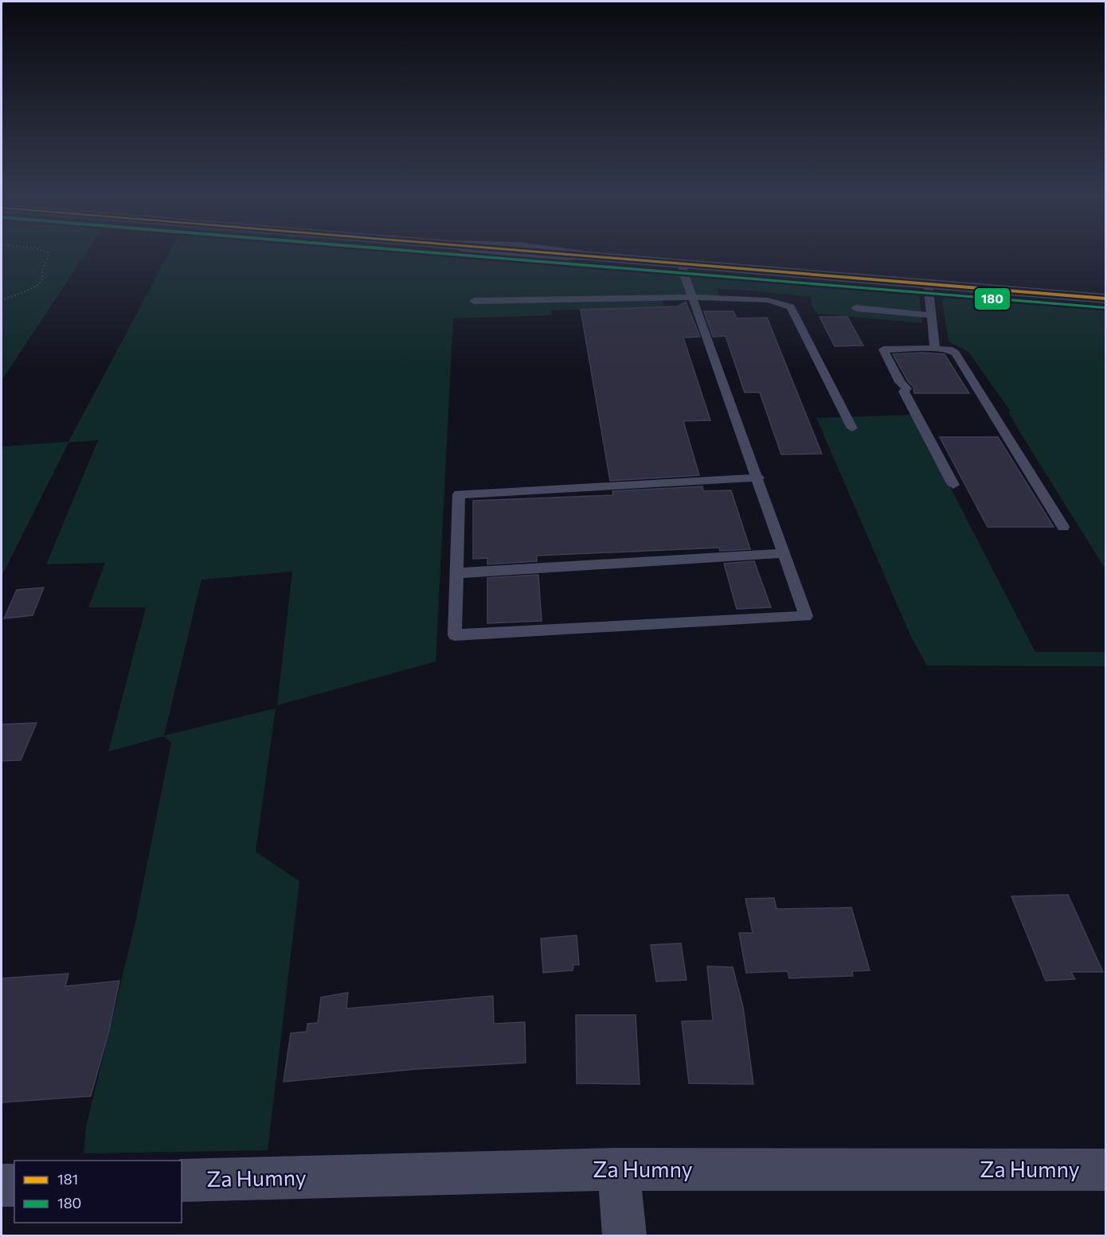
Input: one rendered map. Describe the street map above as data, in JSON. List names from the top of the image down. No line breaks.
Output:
{"streets":{"street":["Za Humny"]},"lines":["transit line 181","transit line 180"],"legend":["181","180"]}
